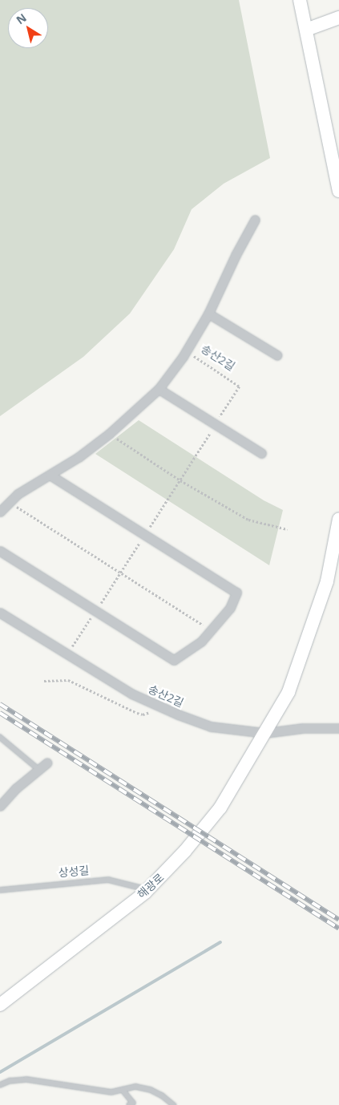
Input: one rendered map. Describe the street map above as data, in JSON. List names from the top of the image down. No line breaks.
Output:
{"streets":{"main road":["해광로"],"street":["송산2길"],"lane":["상성길"]},"crossings":[["송산2길","해광로"],["상성길","해광로"]],"north":"top left"}
